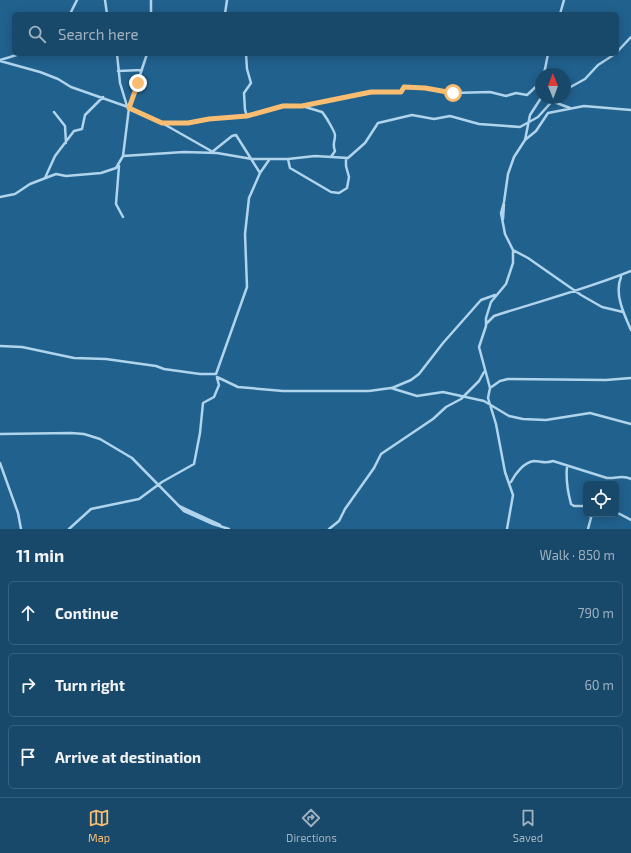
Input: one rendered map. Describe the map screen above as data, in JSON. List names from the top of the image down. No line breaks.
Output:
{"north":"top","page":{"search":"Search here","heading":["11 min","Walk · 850 m"],"list":[["Continue","790 m"],["Turn right","60 m"],"Arrive at destination"],"nav":["Map","Directions","Saved"]}}
